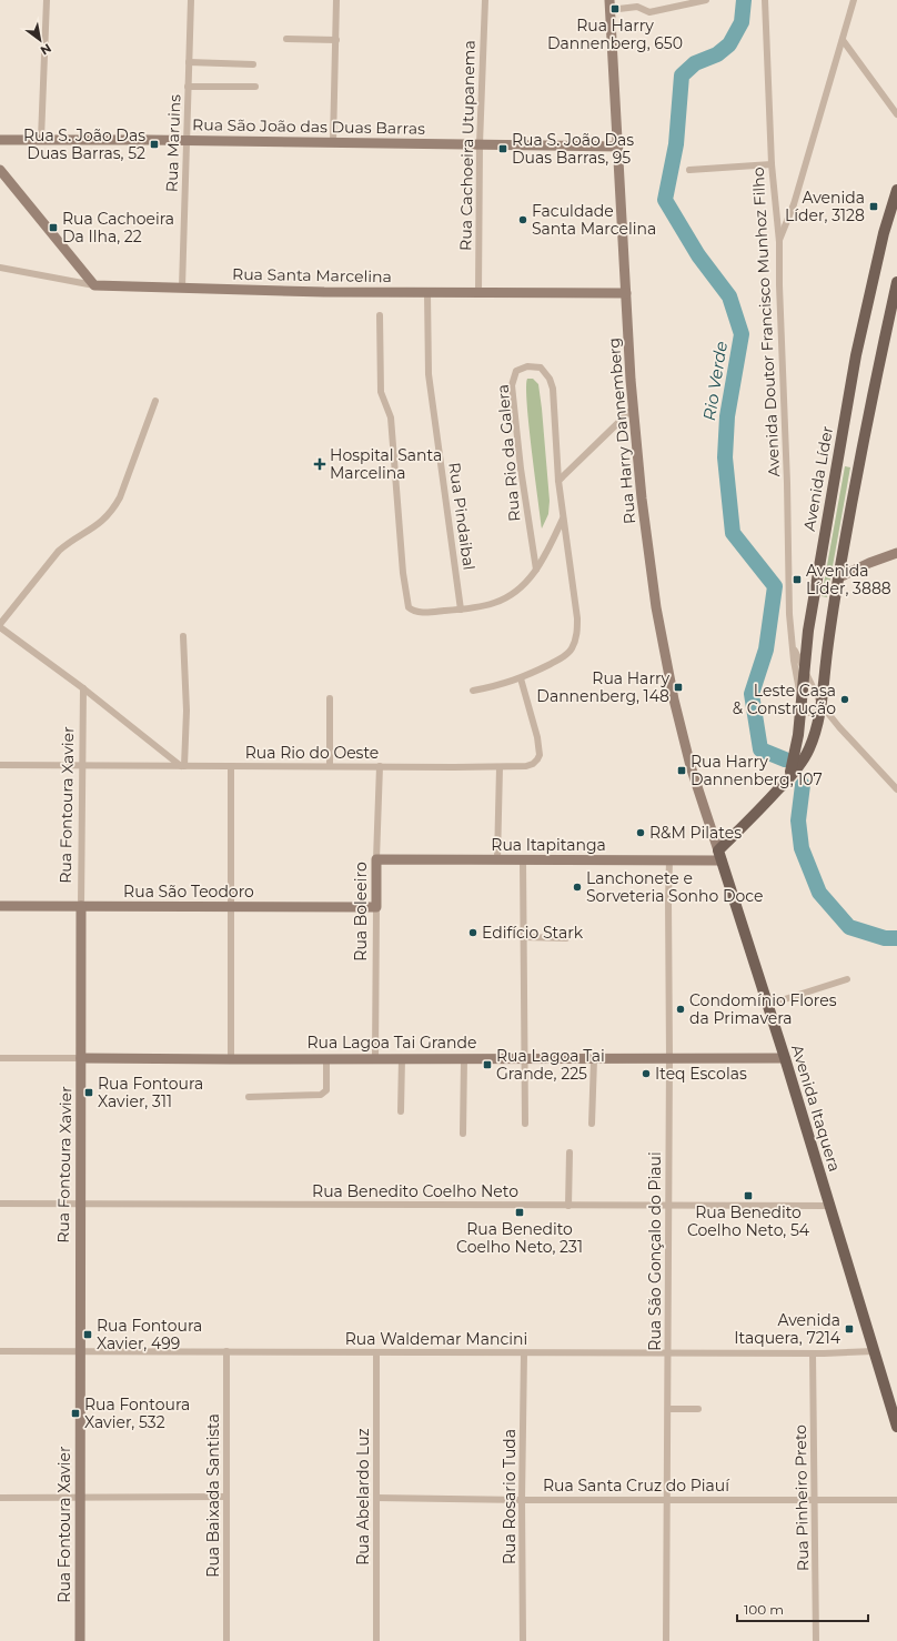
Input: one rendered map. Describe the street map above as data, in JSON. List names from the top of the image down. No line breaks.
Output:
{"streets":{"main road":["Rua São João das Duas Barras","Rua Santa Marcelina","Rua Harry Dannemberg","Avenida Líder","Rua Fontoura Xavier","Rua Itapitanga","Rua São Teodoro","Rua Boleeiro","Rua Lagoa Tai Grande","Avenida Itaquera"],"street":["Rua Maruins","Rua Cachoeira Utupanema","Avenida Doutor Francisco Munhoz Filho","Rua Rio da Galera","Rua Pindaibal","Rua Rio do Oeste","Rua Benedito Coelho Neto","Rua São Gonçalo do Piaui","Rua Waldemar Mancini","Rua Santa Cruz do Piauí","Rua Baixada Santista","Rua Abelardo Luz","Rua Rosario Tuda","Rua Pinheiro Preto"]},"crossings":[["Rua São João das Duas Barras","Rua Maruins"],["Rua São João das Duas Barras","Rua Cachoeira Utupanema"],["Rua São João das Duas Barras","Rua Harry Dannemberg"],["Rua Maruins","Rua Santa Marcelina"],["Rua Cachoeira Utupanema","Rua Santa Marcelina"],["Rua Santa Marcelina","Rua Harry Dannemberg"],["Rua Santa Marcelina","Rua Pindaibal"],["Avenida Doutor Francisco Munhoz Filho","Avenida Líder"],["Rua Harry Dannemberg","Rua Itapitanga"],["Rua Harry Dannemberg","Avenida Itaquera"],["Rua Rio do Oeste","Rua Fontoura Xavier"],["Rua Rio do Oeste","Rua Boleeiro"],["Rua Fontoura Xavier","Rua São Teodoro"],["Rua Fontoura Xavier","Rua Lagoa Tai Grande"],["Rua Fontoura Xavier","Rua Benedito Coelho Neto"],["Rua Fontoura Xavier","Rua Waldemar Mancini"],["Rua Itapitanga","Rua Boleeiro"],["Rua Itapitanga","Avenida Itaquera"],["Rua Itapitanga","Rua São Gonçalo do Piaui"],["Rua São Teodoro","Rua Boleeiro"],["Rua Boleeiro","Rua Lagoa Tai Grande"],["Rua Lagoa Tai Grande","Avenida Itaquera"],["Rua Lagoa Tai Grande","Rua São Gonçalo do Piaui"],["Avenida Itaquera","Rua Benedito Coelho Neto"],["Avenida Itaquera","Rua Waldemar Mancini"],["Rua Benedito Coelho Neto","Rua São Gonçalo do Piaui"],["Rua São Gonçalo do Piaui","Rua Waldemar Mancini"],["Rua São Gonçalo do Piaui","Rua Santa Cruz do Piauí"],["Rua Waldemar Mancini","Rua Baixada Santista"],["Rua Waldemar Mancini","Rua Abelardo Luz"],["Rua Waldemar Mancini","Rua Rosario Tuda"],["Rua Waldemar Mancini","Rua Pinheiro Preto"],["Rua Santa Cruz do Piauí","Rua Abelardo Luz"],["Rua Santa Cruz do Piauí","Rua Rosario Tuda"],["Rua Santa Cruz do Piauí","Rua Pinheiro Preto"]],"water":["Rio Verde"],"places":{"transit":["Rua Harry Dannenberg, 650","Rua S. João Das Duas Barras, 52","Rua S. João Das Duas Barras, 95","Avenida Líder, 3128","Rua Cachoeira Da Ilha, 22","Avenida Líder, 3888","Rua Harry Dannenberg, 148","Rua Harry Dannenberg, 107","Rua Lagoa Tai Grande, 225","Rua Fontoura Xavier, 311","Rua Benedito Coelho Neto, 54","Rua Benedito Coelho Neto, 231","Avenida Itaquera, 7214","Rua Fontoura Xavier, 499","Rua Fontoura Xavier, 532"],"other":["Faculdade Santa Marcelina","Leste Casa & Construção","R&M Pilates","Lanchonete e Sorveteria Sonho Doce","Edifício Stark","Condomínio Flores da Primavera","Iteq Escolas"],"health":["Hospital Santa Marcelina"]},"scale_bar":"100 m","north":"bottom right"}
